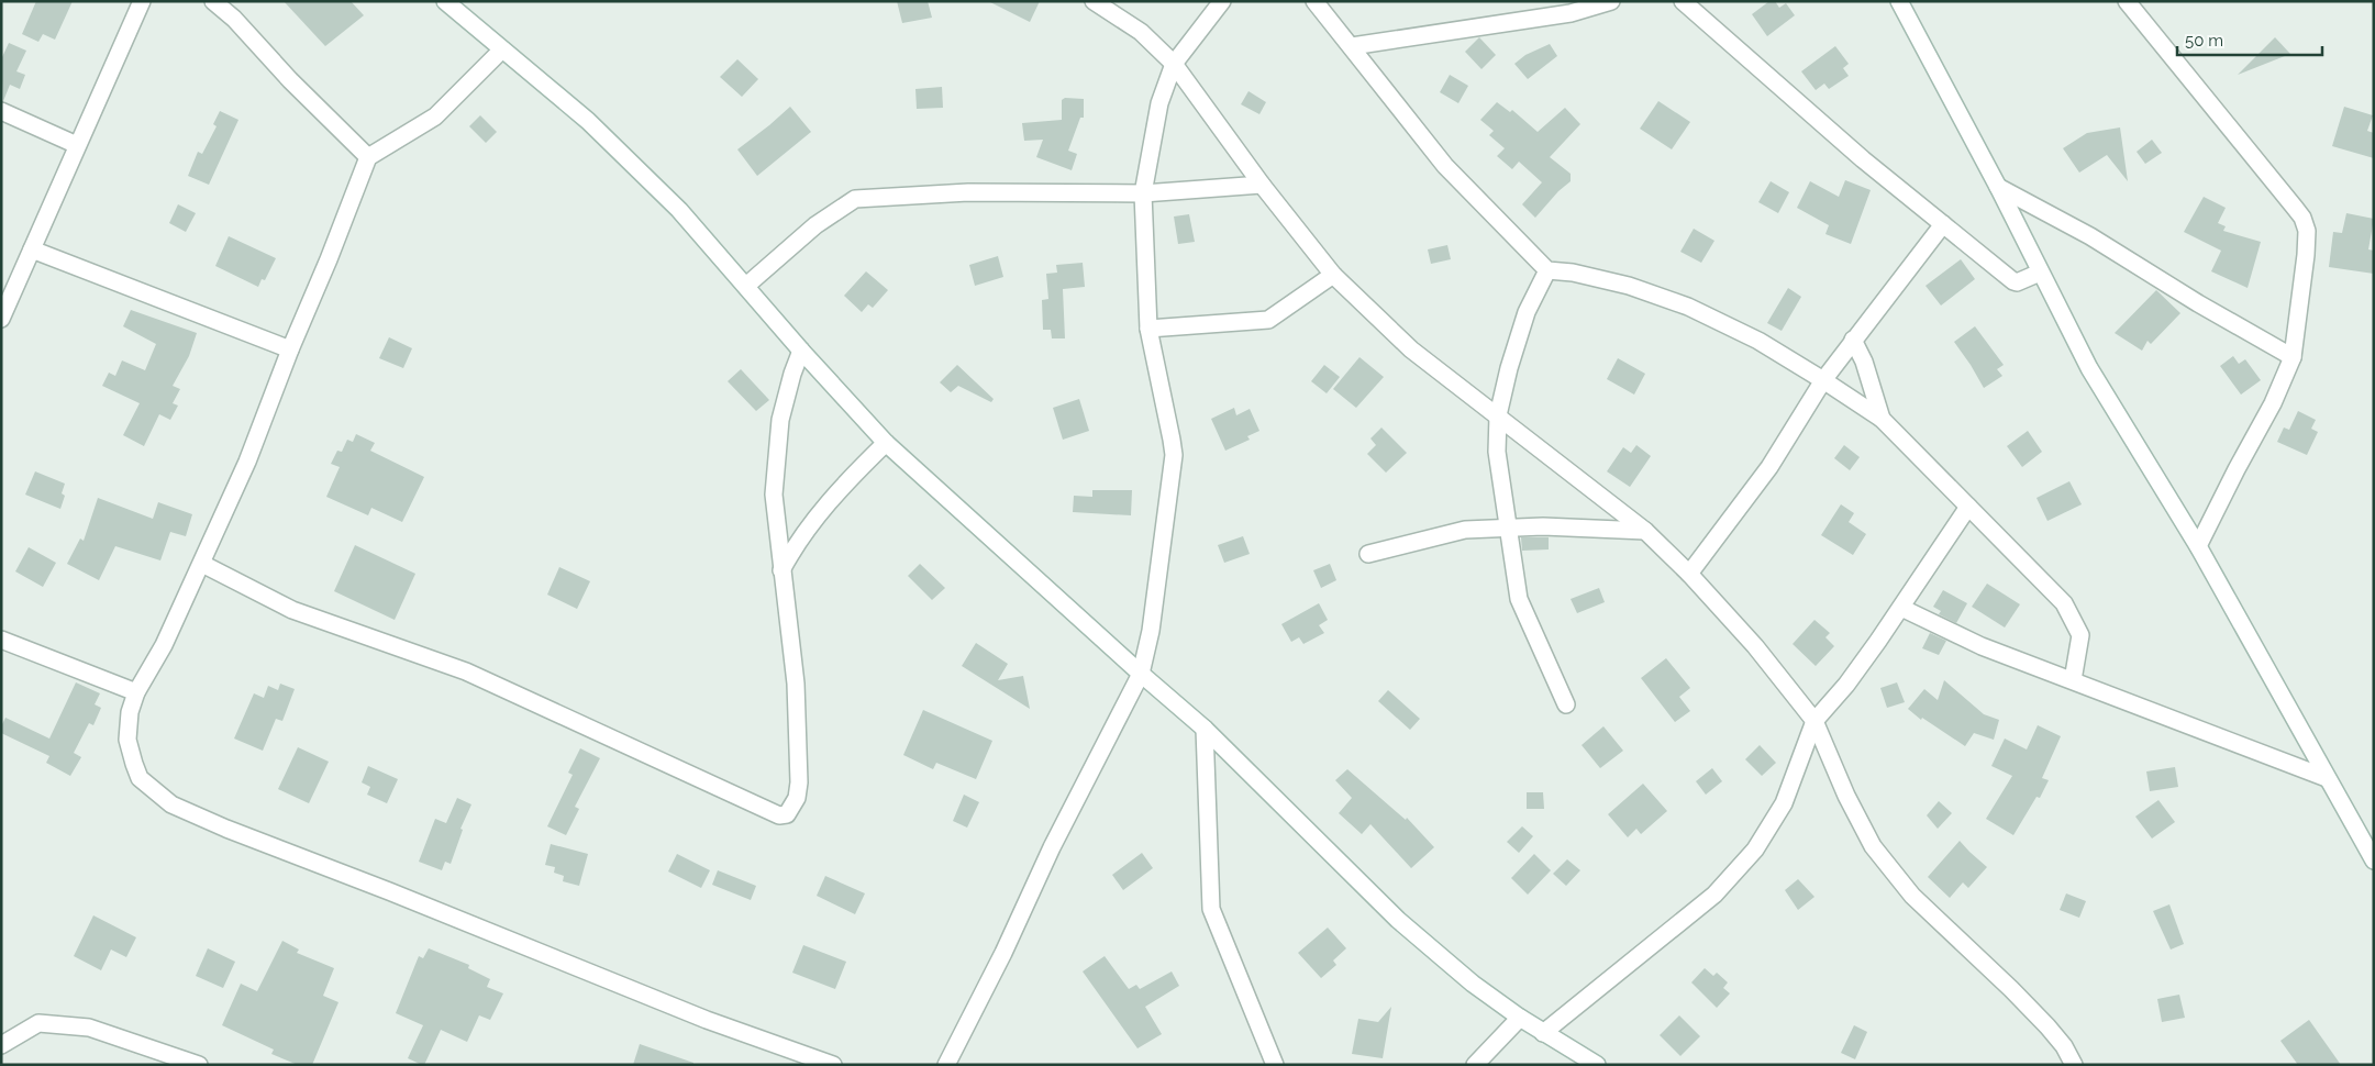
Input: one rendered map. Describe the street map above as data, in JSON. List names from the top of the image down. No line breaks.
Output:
{"scale_bar":"50 m"}
